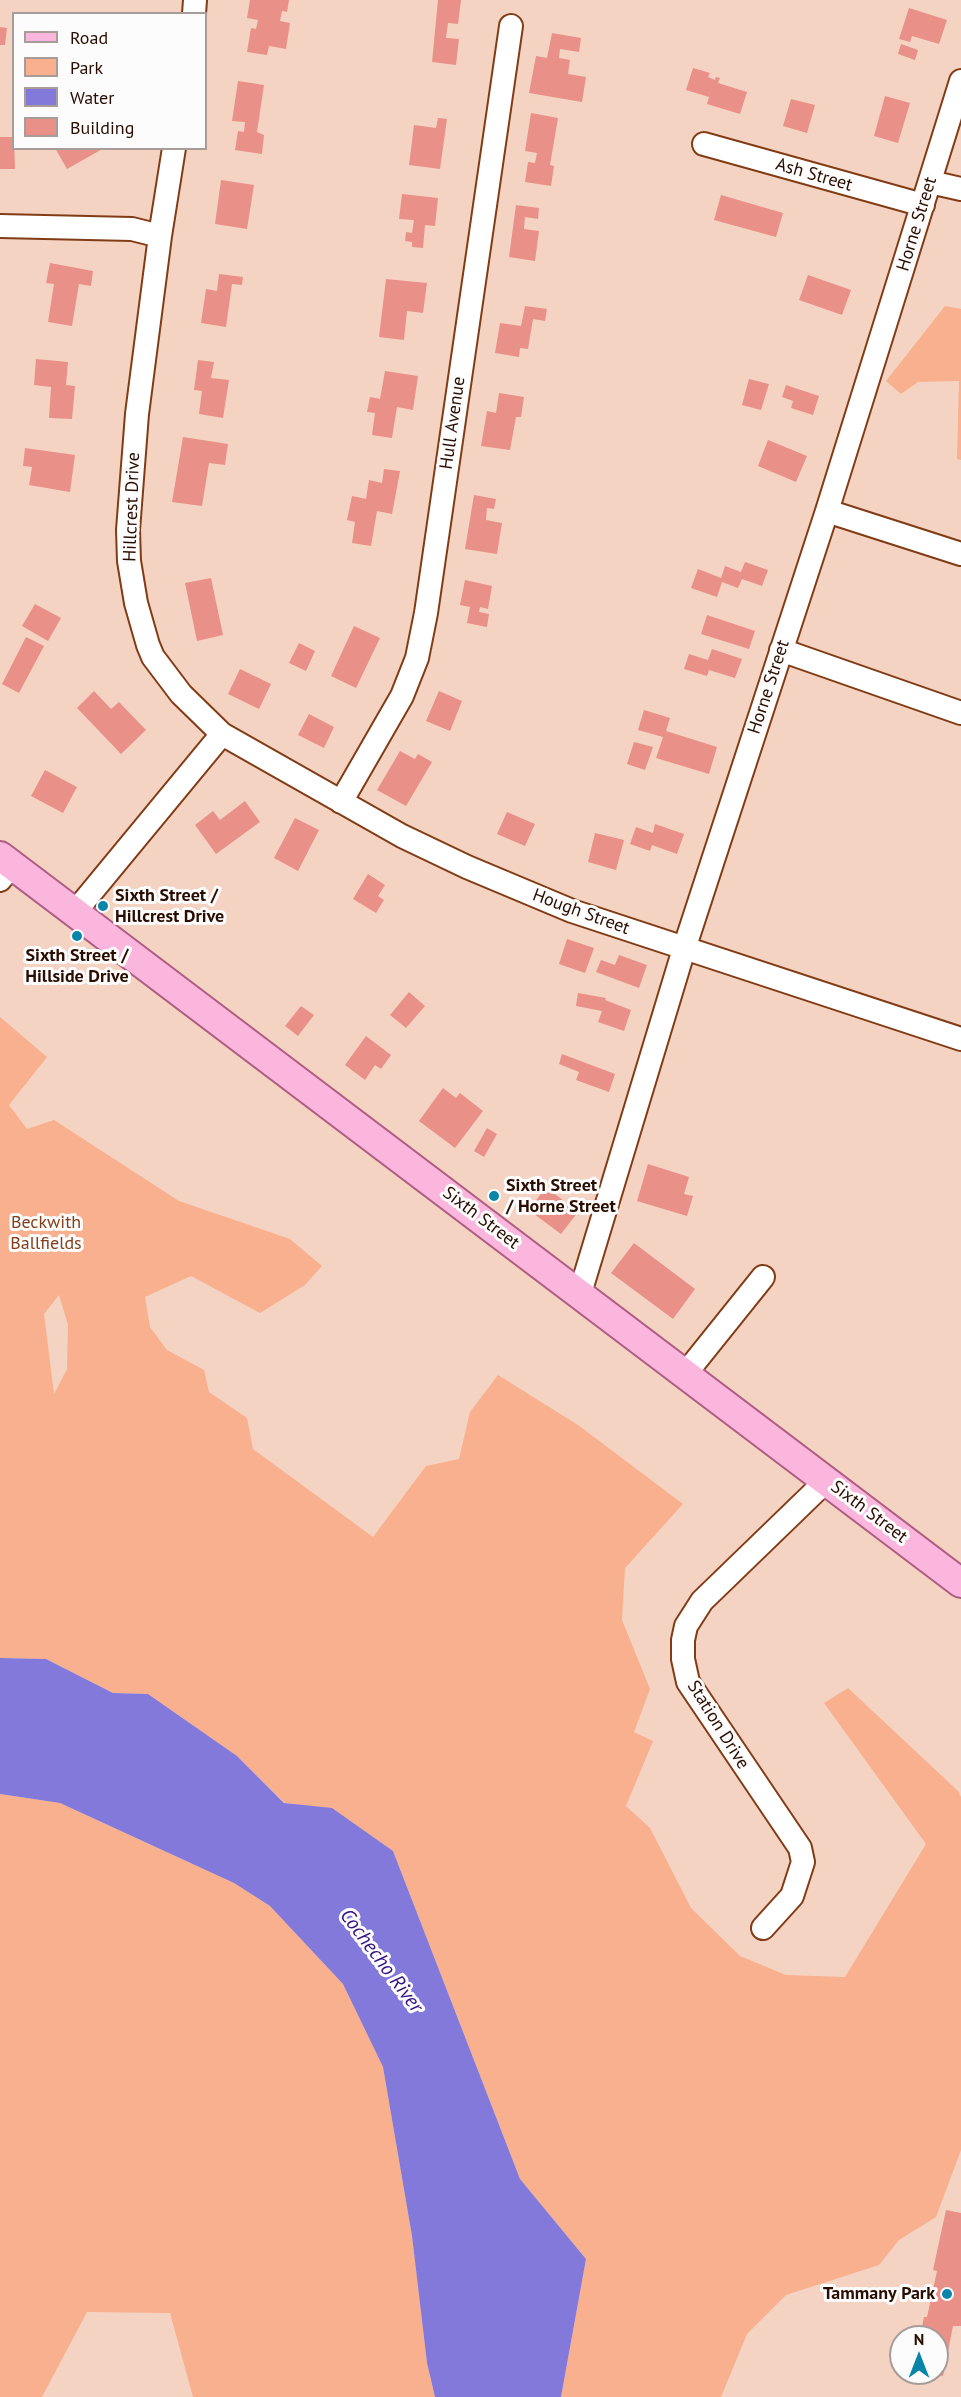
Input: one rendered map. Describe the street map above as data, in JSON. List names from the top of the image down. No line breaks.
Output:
{"streets":{"main road":["Sixth Street"],"street":["Ash Street","Horne Street","Hull Avenue","Hillcrest Drive","Hough Street","Station Drive"]},"crossings":[["Ash Street","Horne Street"],["Horne Street","Hough Street"],["Horne Street","Sixth Street"],["Hull Avenue","Hough Street"],["Hillcrest Drive","Hough Street"],["Sixth Street","Station Drive"]],"water":["Cochecho River"],"parks":["Beckwith Ballfields"],"places":["Sixth Street / Hillcrest Drive","Sixth Street / Hillside Drive","Sixth Street / Horne Street","Tammany Park"],"legend":["Road","Park","Water","Building"],"north":"top"}
